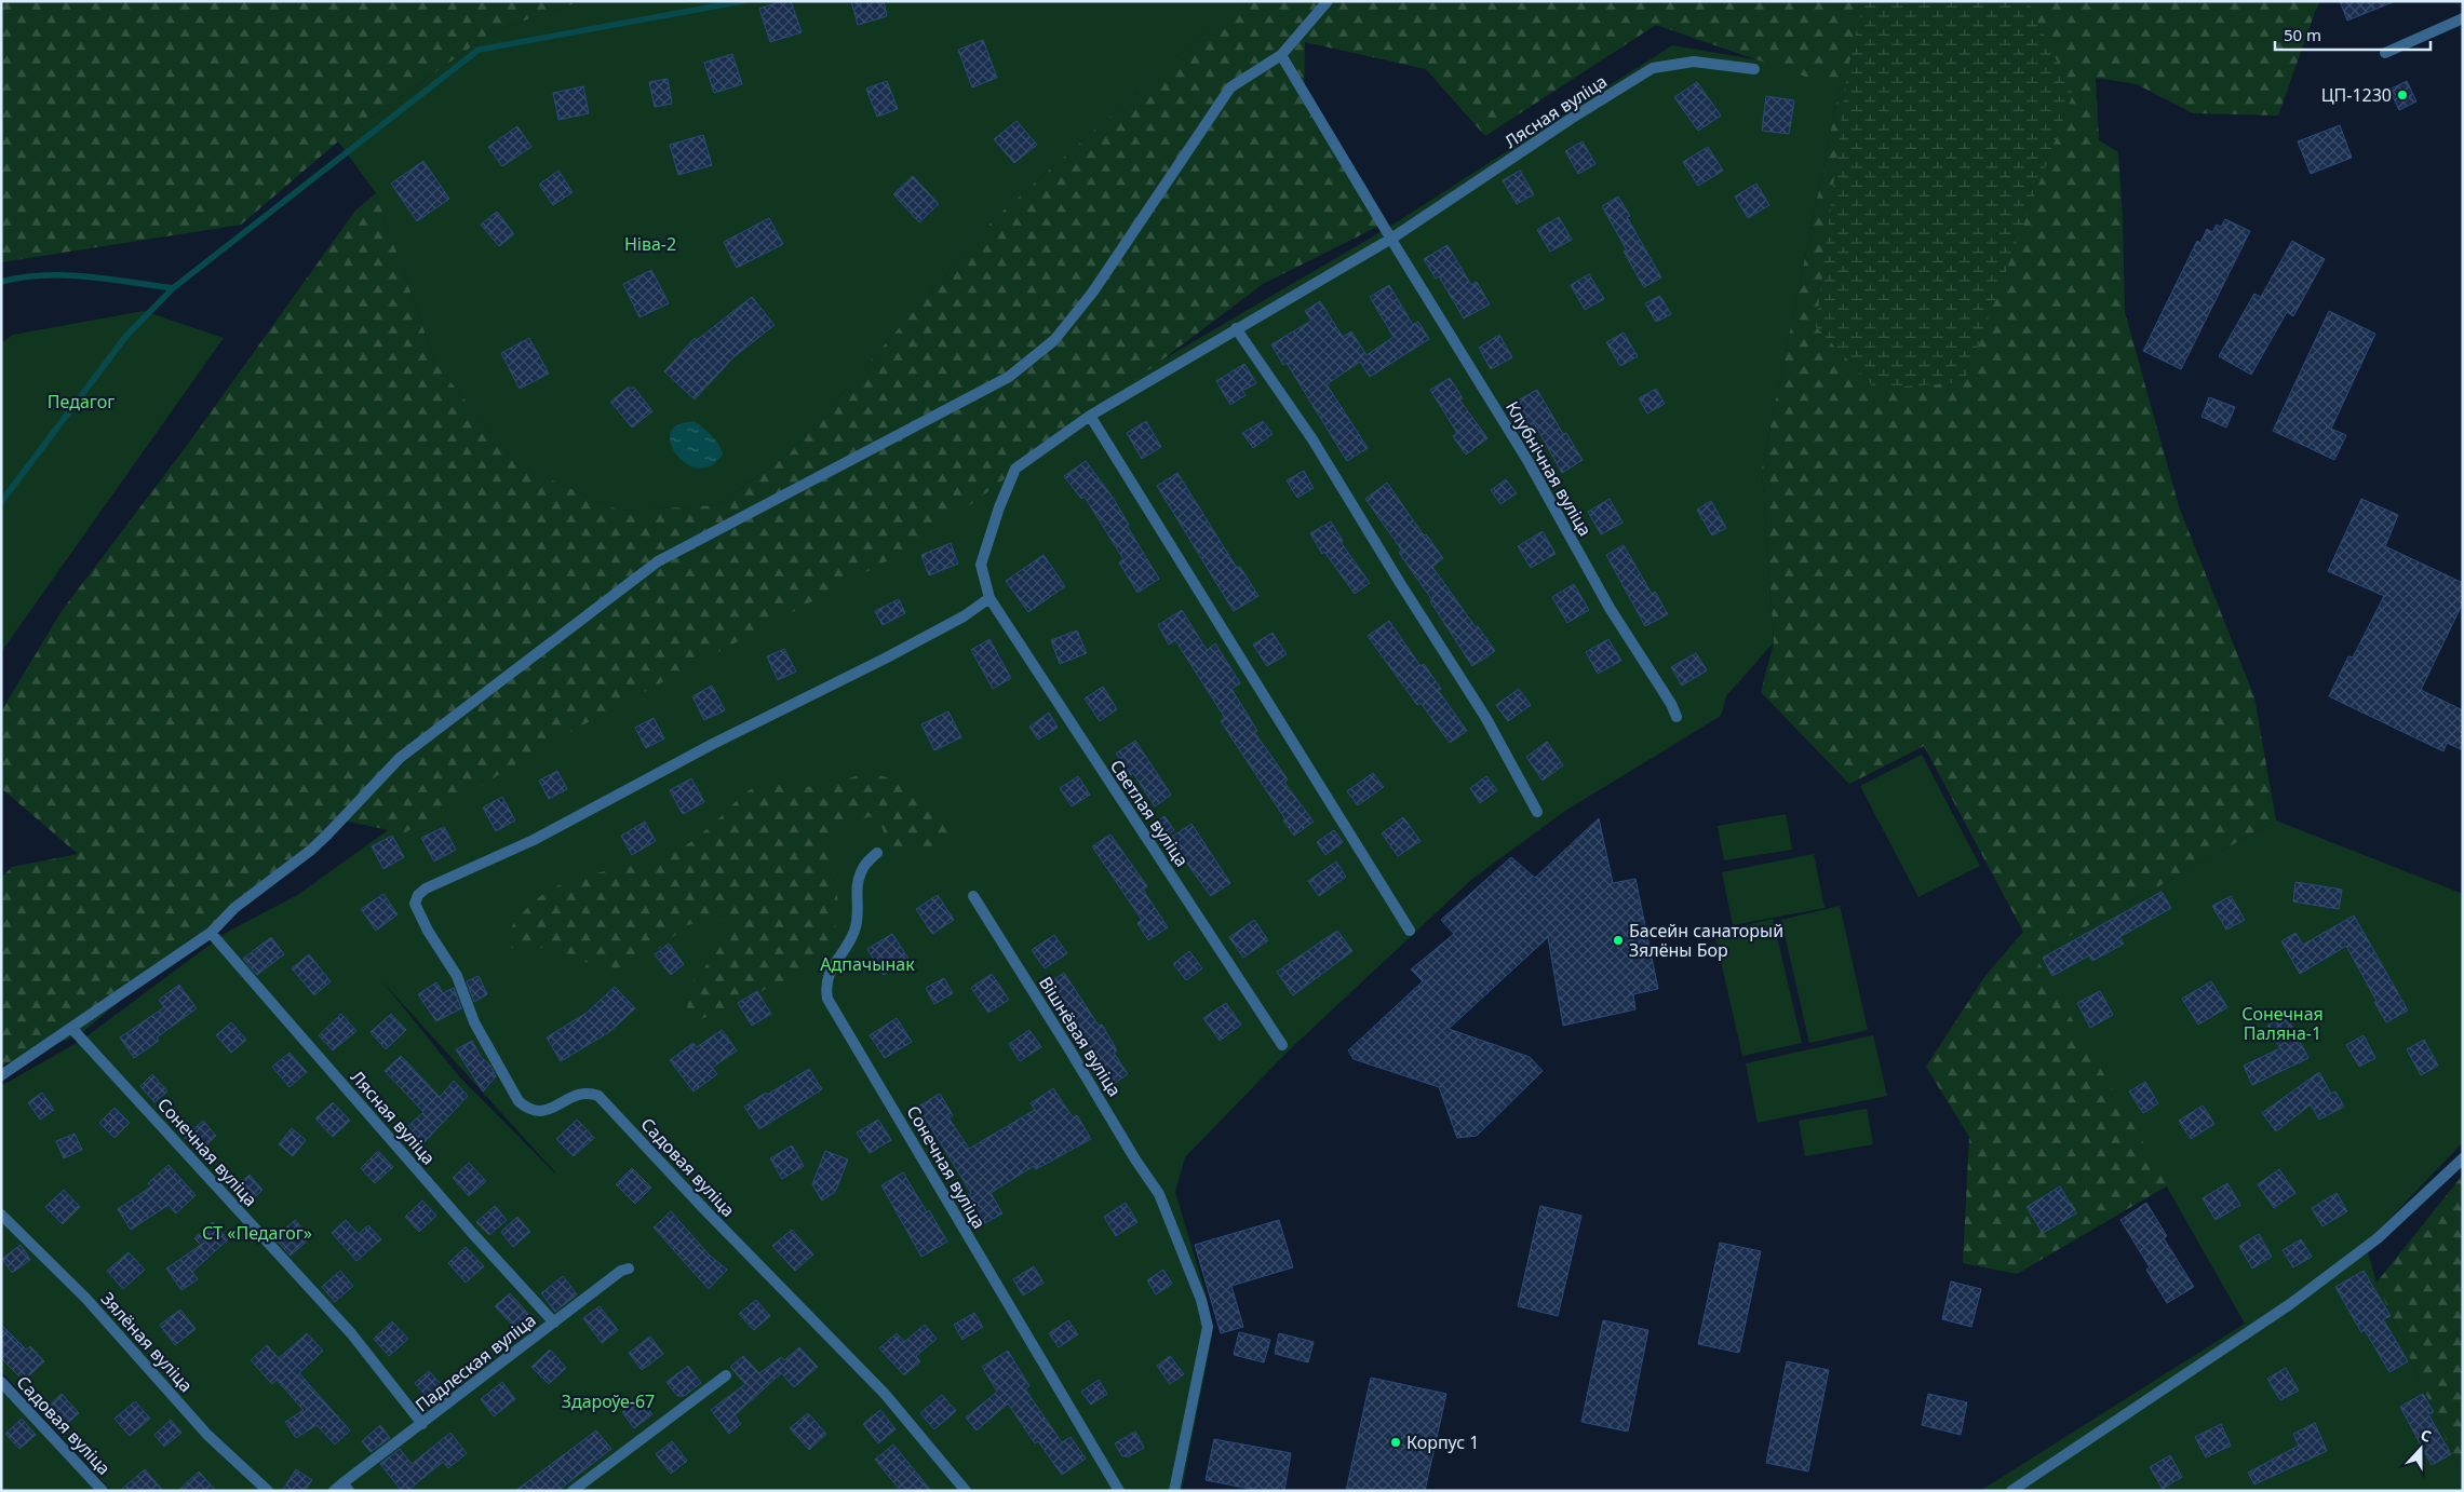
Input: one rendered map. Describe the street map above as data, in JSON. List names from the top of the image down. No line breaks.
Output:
{"streets":{"street":["Лясная вуліца","Клубнічная вуліца","Светлая вуліца","Вішнёвая вуліца","Сонечная вуліца","Садовая вуліца","Зялёная вуліца","Падлеская вуліца"]},"crossings":[["Лясная вуліца","Клубнічная вуліца"],["Лясная вуліца","Светлая вуліца"],["Лясная вуліца","Падлеская вуліца"],["Светлая вуліца","Садовая вуліца"],["Сонечная вуліца","Падлеская вуліца"]],"parks":["Ніва-2","Педагог","Адпачынак","Сонечная Паляна-1","СТ «Педагог»","Здароўе-67"],"places":["ЦП-1230","Басейн санаторый Зялёны Бор","Корпус 1"],"scale_bar":"50 m","north":"top"}
